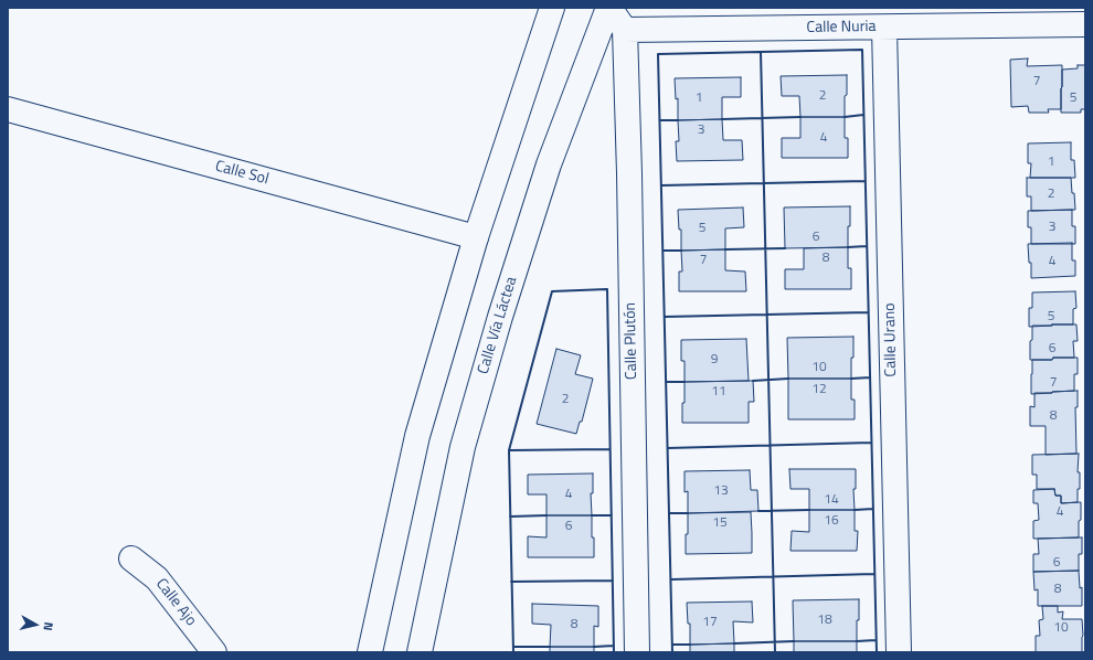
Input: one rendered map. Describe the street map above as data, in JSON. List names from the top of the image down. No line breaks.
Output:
{"streets":{"street":["Calle Nuria","Calle Sol","Calle Vía Láctea","Calle Urano","Calle Plutón","Calle Ajo"]},"crossings":[["Calle Nuria","Calle Urano"],["Calle Nuria","Calle Plutón"]],"house_numbers":["7","2","1","5","3","4","1","2","3","5","6","8","7","4","5","6","9","10","7","12","11","2","8","13","4","14","4","16","15","6","6","8","18","17","8","10"],"north":"right"}
